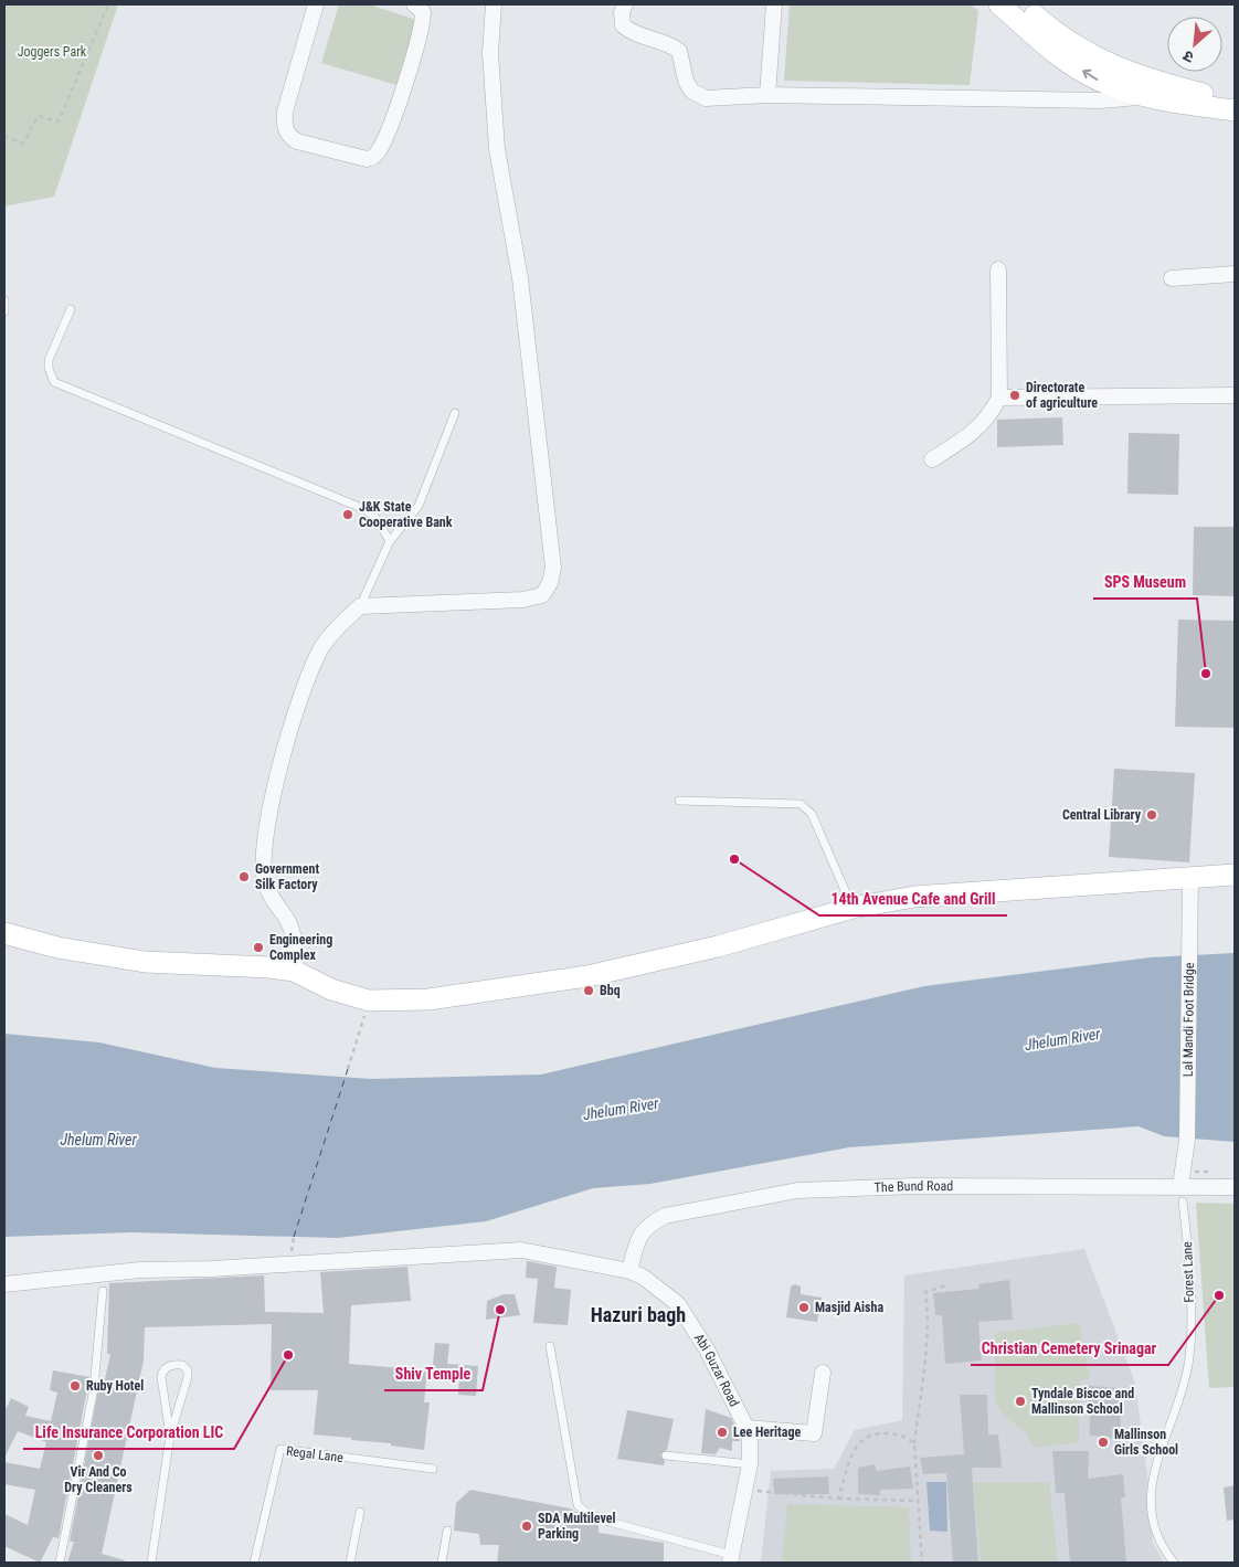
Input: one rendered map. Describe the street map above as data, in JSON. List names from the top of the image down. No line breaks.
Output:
{"streets":{"street":["Lal Mandi Foot Bridge","The Bund Road","Abi Guzar Road"],"lane":["Forest Lane","Regal Lane"]},"crossings":[["Lal Mandi Foot Bridge","The Bund Road"],["Lal Mandi Foot Bridge","Forest Lane"],["The Bund Road","Forest Lane"],["The Bund Road","Abi Guzar Road"]],"districts":["Hazuri bagh"],"water":["Jhelum River"],"parks":["Joggers Park"],"places":["Directorate of agriculture","J&K State Cooperative Bank","SPS Museum","Central Library","14th Avenue Cafe and Grill","Government Silk Factory","Engineering Complex","Bbq","Christian Cemetery Srinagar","Masjid Aisha","Shiv Temple","Life Insurance Corporation LIC","Ruby Hotel","Tyndale Biscoe and Mallinson School","Lee Heritage","Mallinson Girls School","Vir And Co Dry Cleaners","SDA Multilevel Parking"],"north":"bottom left"}
